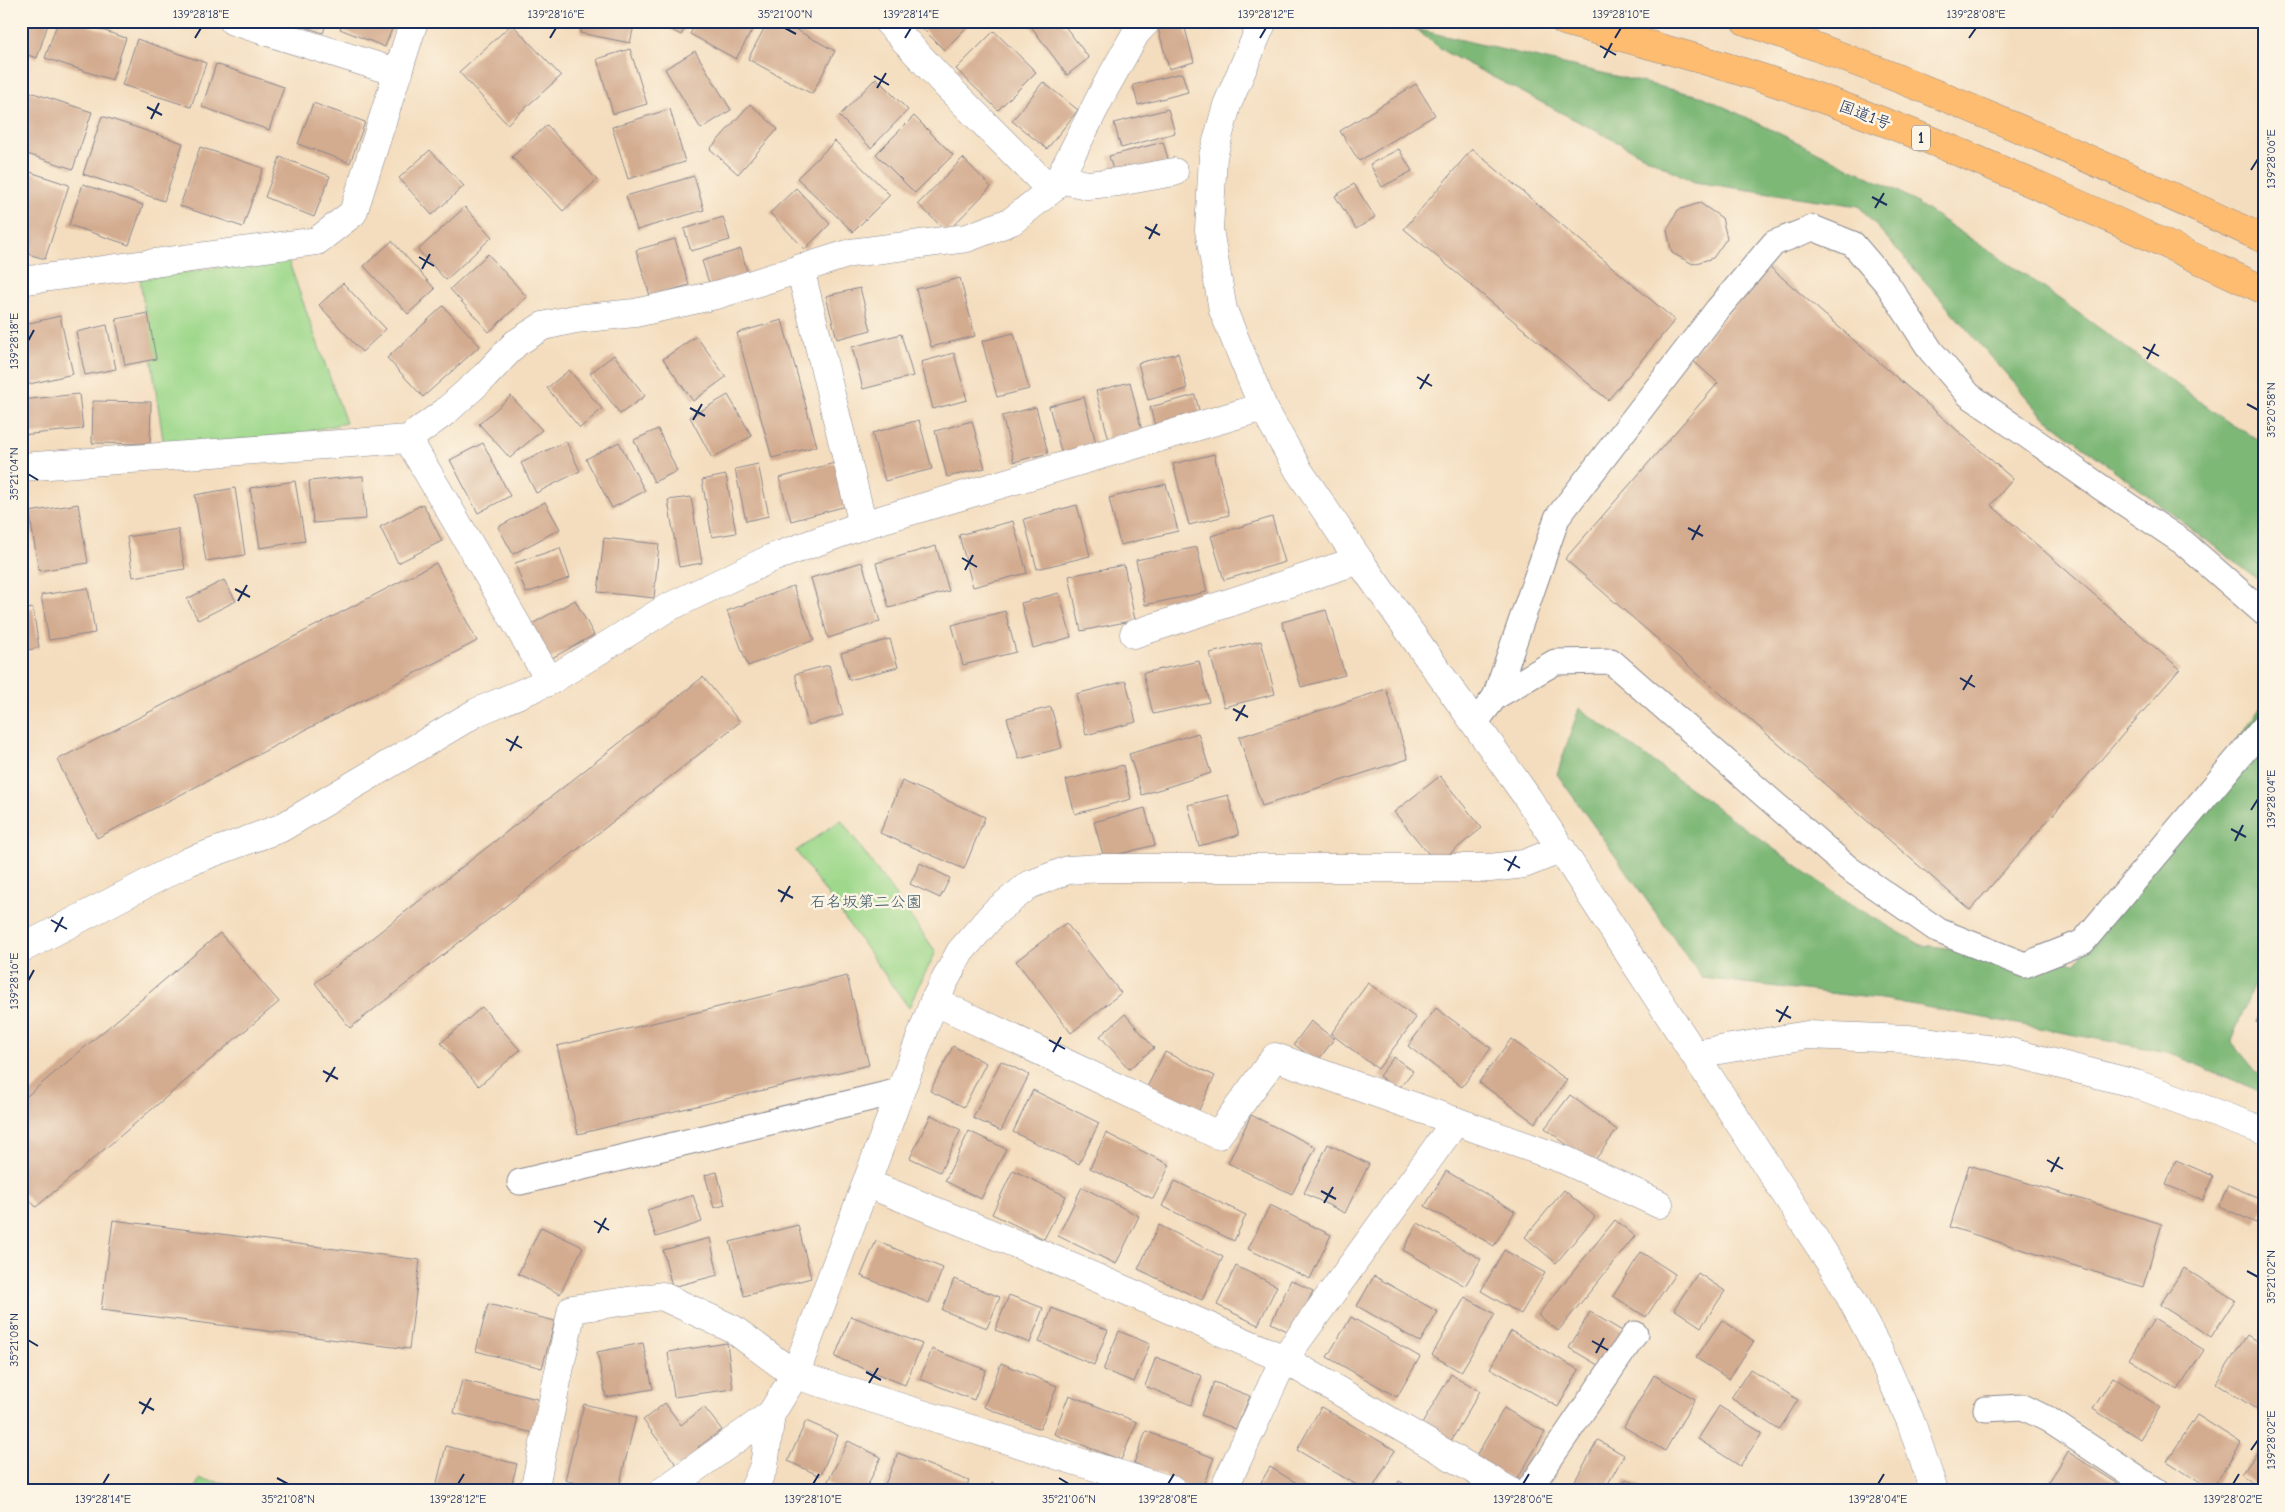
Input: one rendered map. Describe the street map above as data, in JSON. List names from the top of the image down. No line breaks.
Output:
{"streets":{"highway":["国道1号","1"]},"parks":["石名坂第二公園"],"coordinates":["139°28'18\"E","139°28'16\"E","35°21'00\"N","139°28'14\"E","139°28'12\"E","139°28'10\"E","139°28'08\"E","139°28'06\"E","35°20'58\"N","35°21'04\"N","139°28'04\"E","35°21'02\"N","35°21'08\"N","139°28'02\"E","35°21'06\"N"]}
